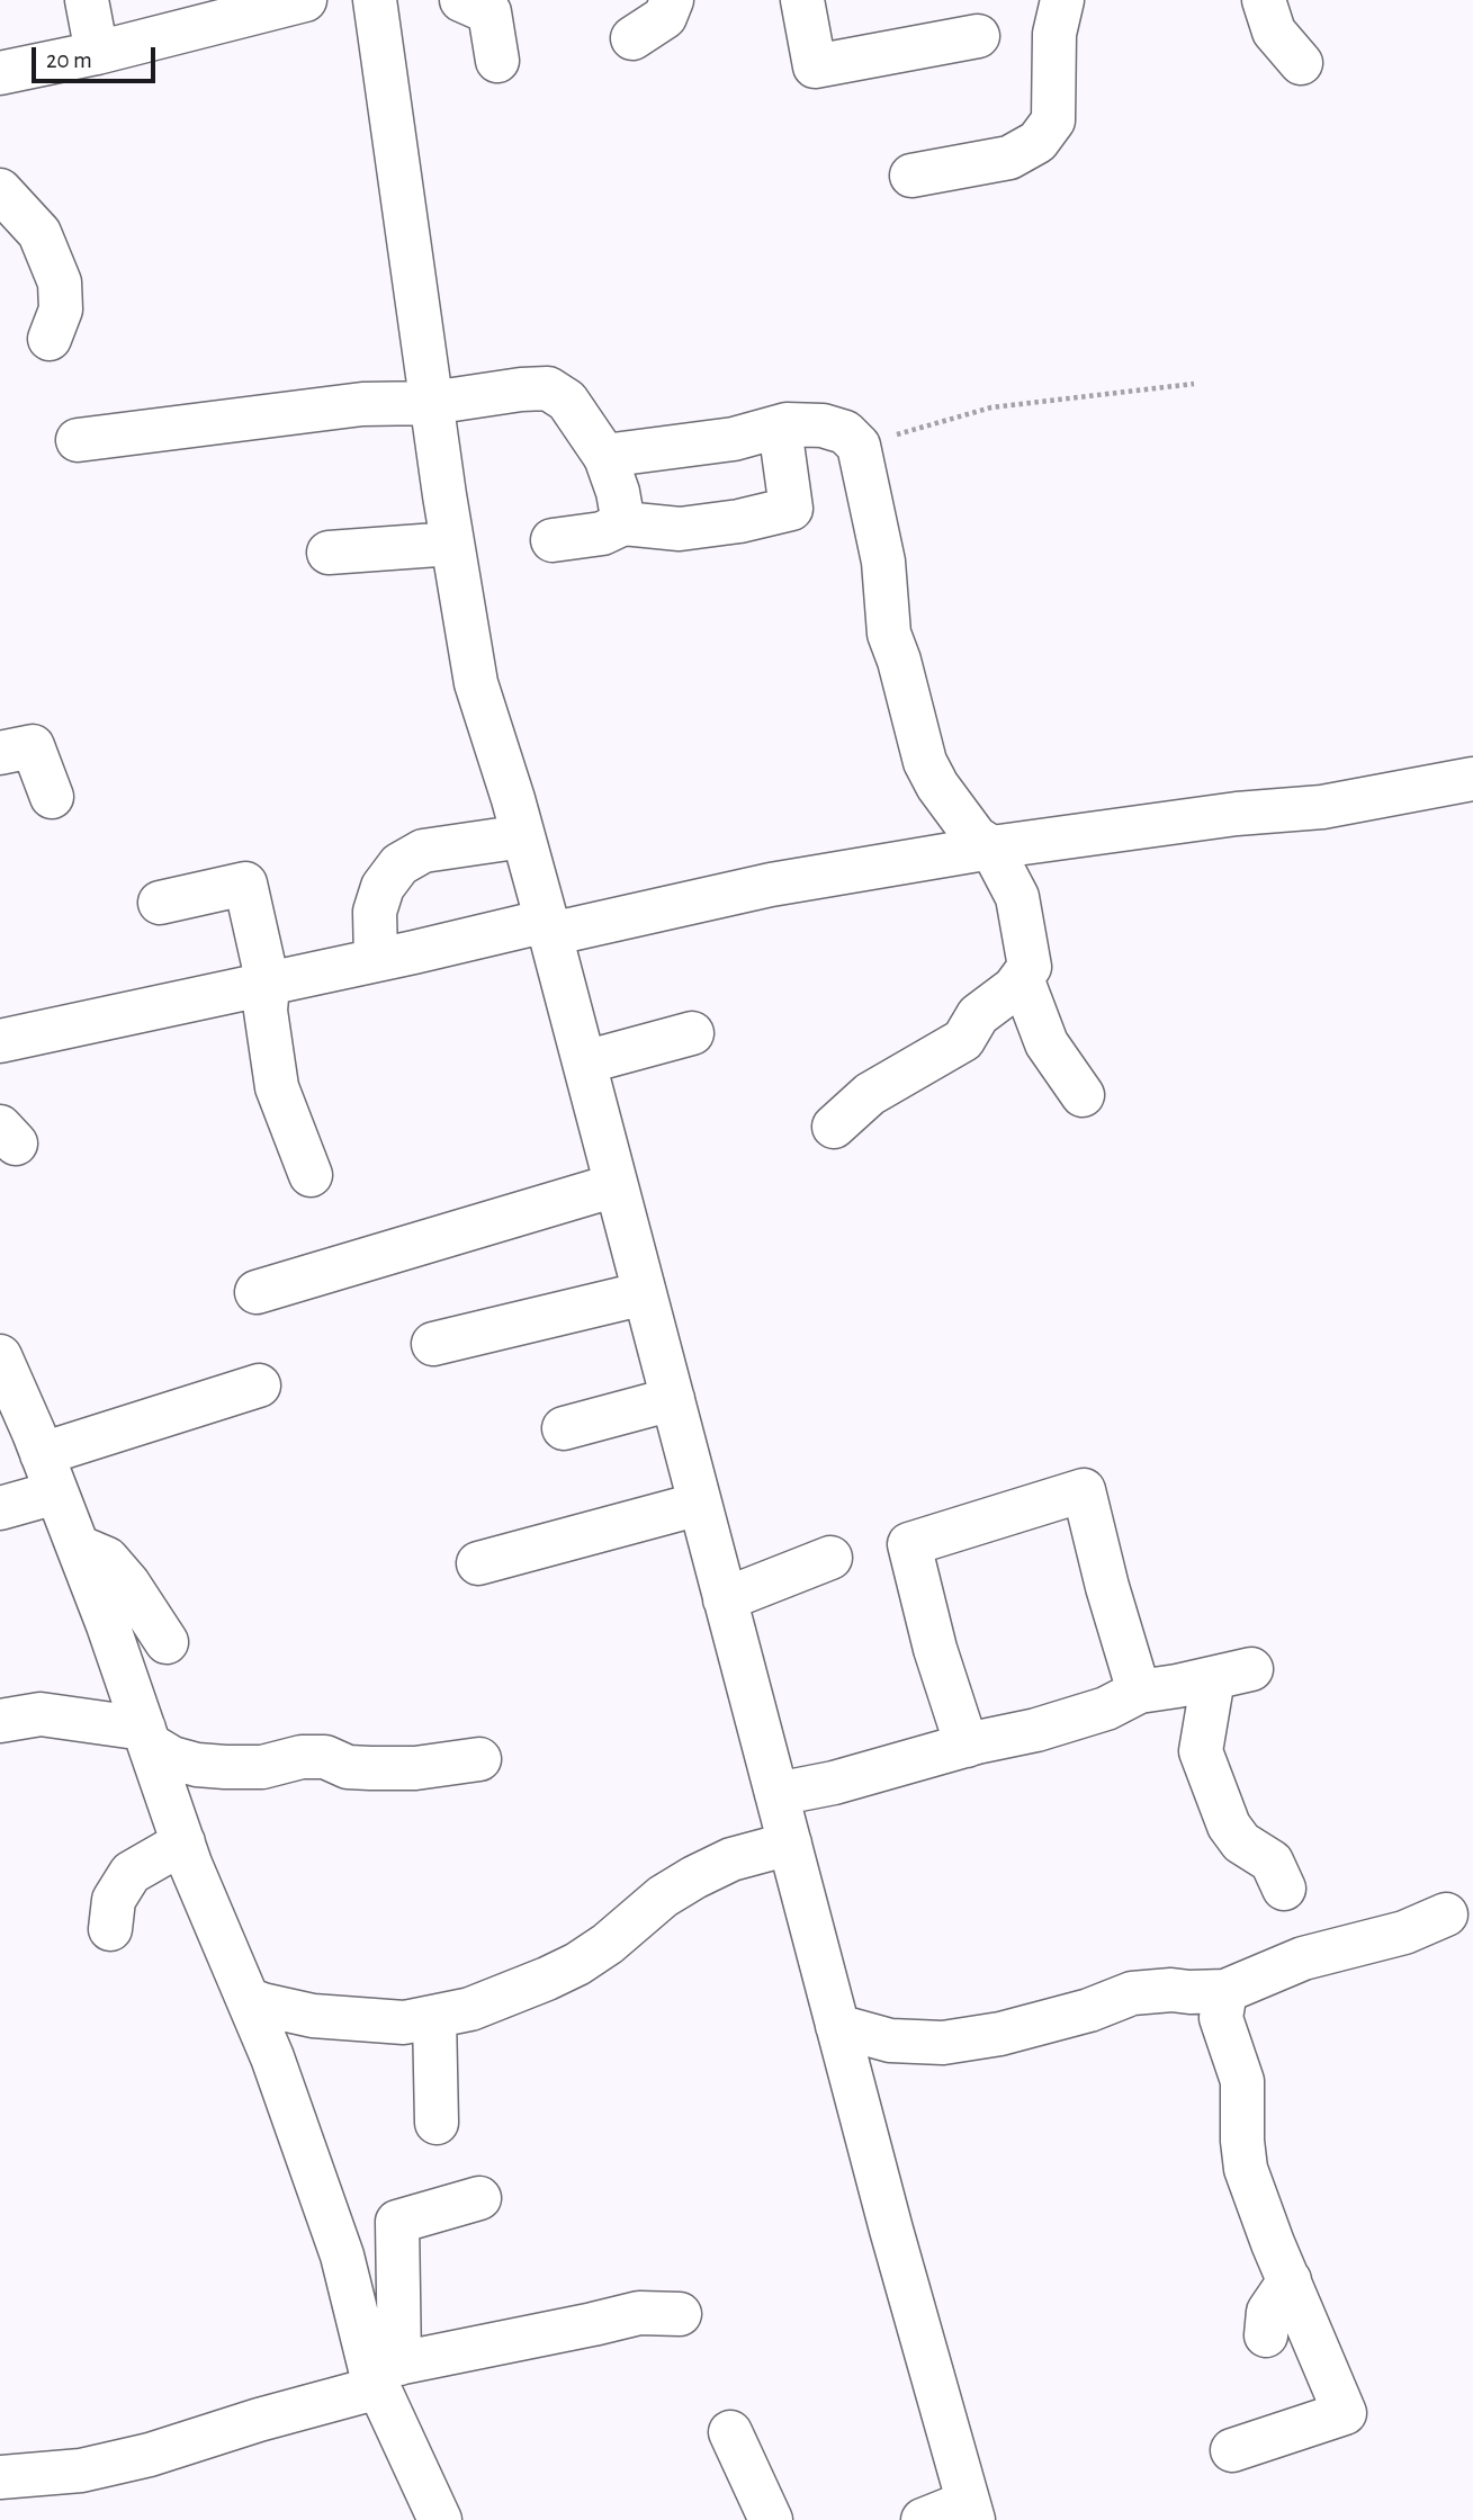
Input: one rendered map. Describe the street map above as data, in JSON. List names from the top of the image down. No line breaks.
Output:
{"scale_bar":"20 m"}
